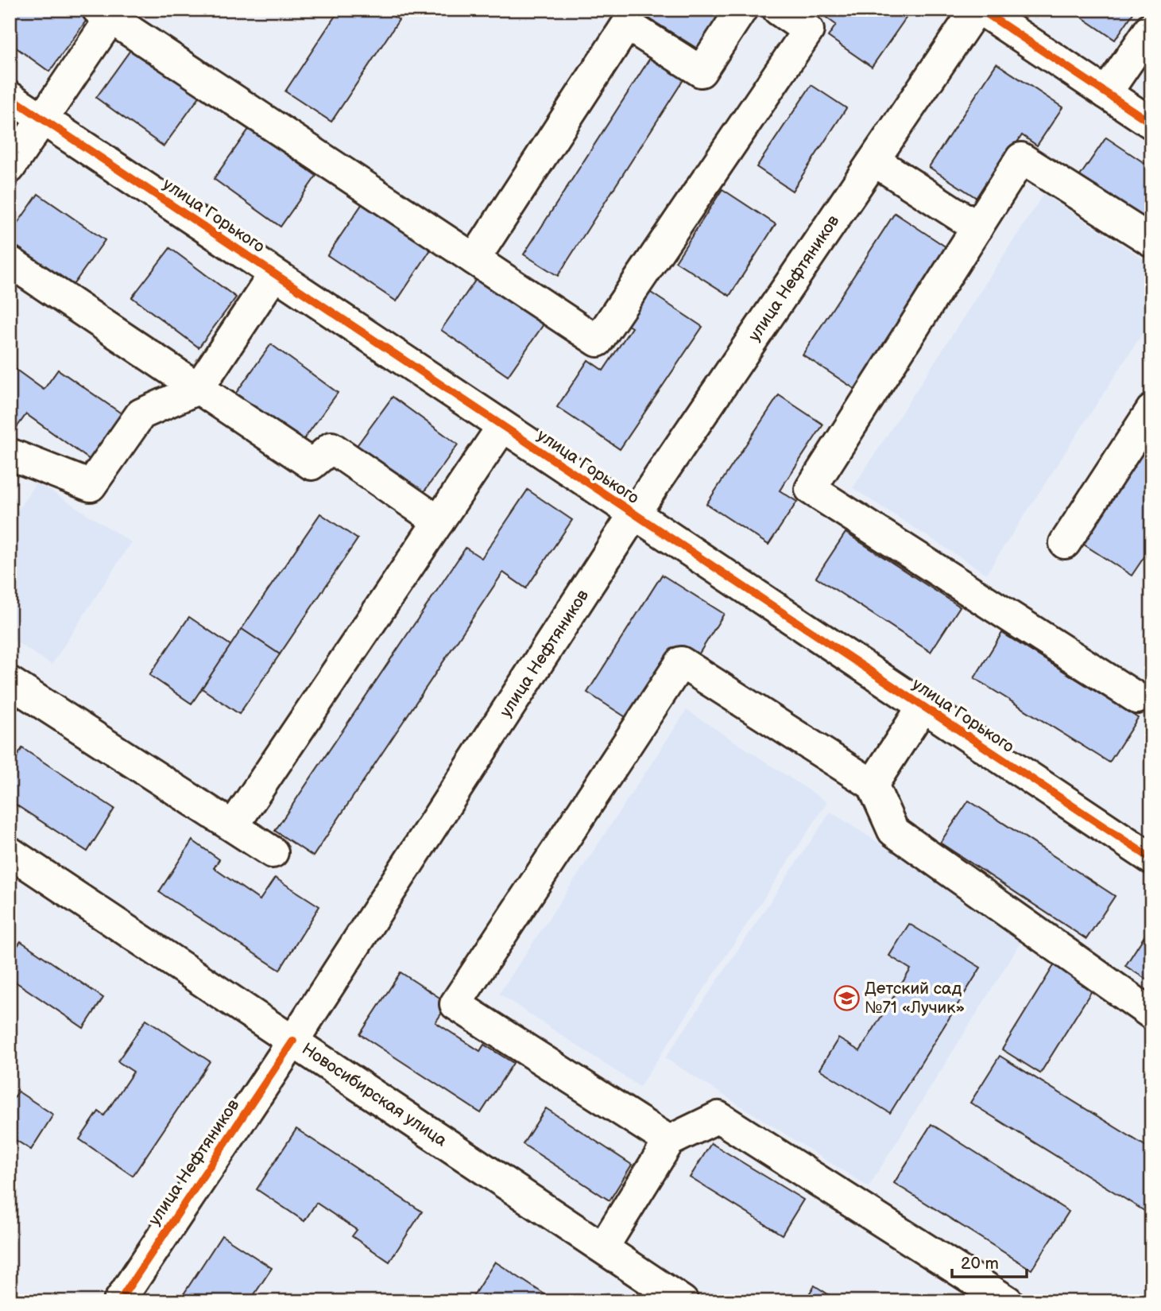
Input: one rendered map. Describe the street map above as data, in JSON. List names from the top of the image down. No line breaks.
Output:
{"streets":{"main road":["улица Горького","улица Нефтяников","Новосибирская улица"]},"crossings":[["улица Горького","улица Нефтяников"],["улица Нефтяников","Новосибирская улица"]],"places":{"school or university":["Детский сад №71 «Лучик»"]},"scale_bar":"20 m"}
